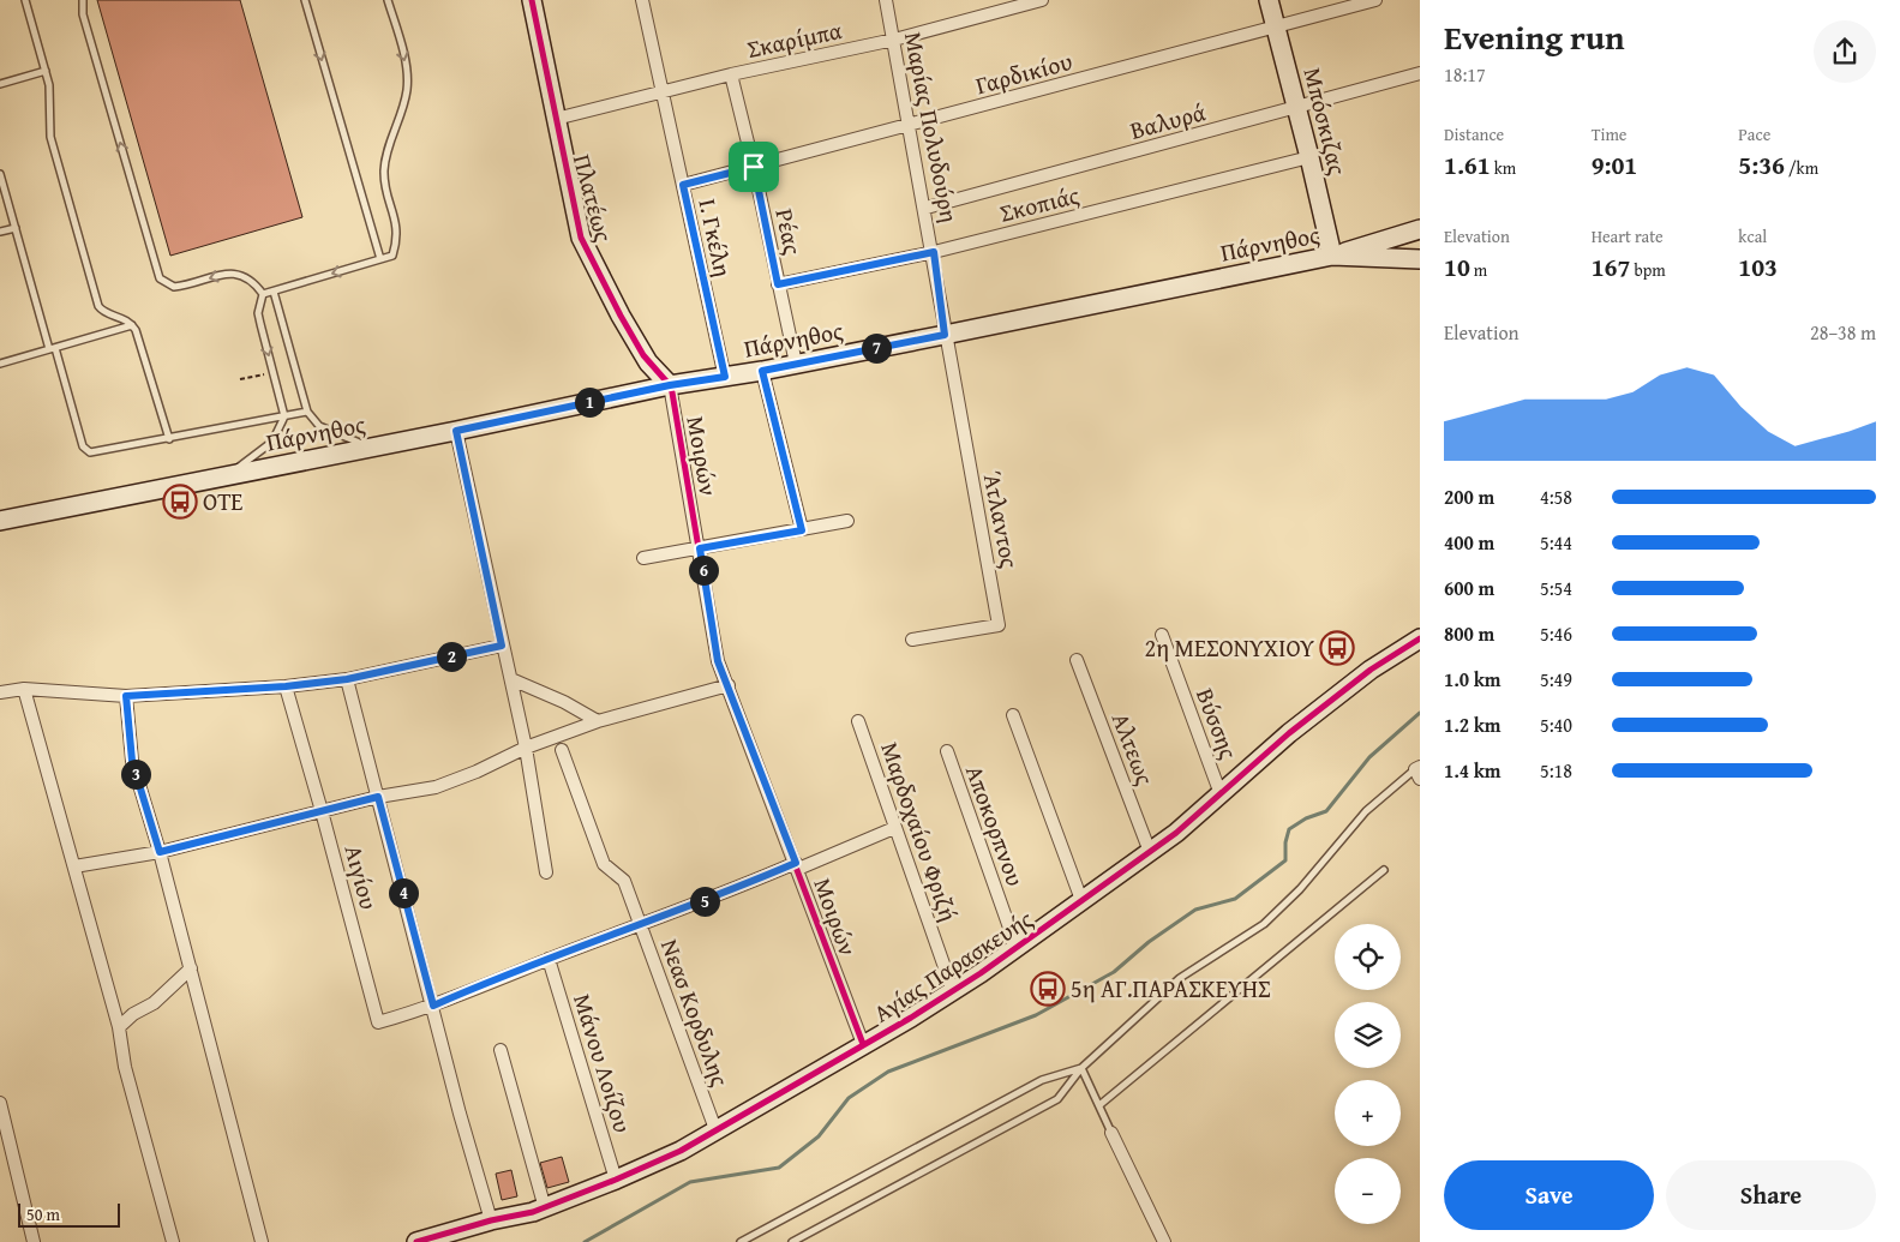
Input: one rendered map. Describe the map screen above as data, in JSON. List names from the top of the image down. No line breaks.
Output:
{"streets":{"street":["Σκαρίμπα","Γαρδικίου","Βαλυρά","Μπόσκιζας","Μαρίας Πολυδούρη","Πλατέως","Σκοπιάς","Ρέας","Ι. Γκέλη","Πάρνηθος","Μοιρών","Άτλαντος","Βύσσης","Αλτεως","Αποκορπνου","Μαρδοχαίου Φριζή","Αιγίου","Αγίας Παρασκευής","Νεασ Κορδυλης","Μάνου Λοίζου"]},"crossings":[["Σκαρίμπα","Μαρίας Πολυδούρη"],["Σκαρίμπα","Πλατέως"],["Σκαρίμπα","Ρέας"],["Σκαρίμπα","Ι. Γκέλη"],["Γαρδικίου","Μπόσκιζας"],["Γαρδικίου","Μαρίας Πολυδούρη"],["Γαρδικίου","Ρέας"],["Γαρδικίου","Ι. Γκέλη"],["Βαλυρά","Μπόσκιζας"],["Βαλυρά","Μαρίας Πολυδούρη"],["Μπόσκιζας","Σκοπιάς"],["Μπόσκιζας","Πάρνηθος"],["Μαρίας Πολυδούρη","Σκοπιάς"],["Μαρίας Πολυδούρη","Πάρνηθος"],["Μαρίας Πολυδούρη","Άτλαντος"],["Πλατέως","Πάρνηθος"],["Πλατέως","Μοιρών"],["Σκοπιάς","Ρέας"],["Ρέας","Πάρνηθος"],["Ι. Γκέλη","Πάρνηθος"],["Πάρνηθος","Μοιρών"],["Πάρνηθος","Άτλαντος"],["Μοιρών","Αγίας Παρασκευής"],["Βύσσης","Αγίας Παρασκευής"],["Αλτεως","Αγίας Παρασκευής"],["Αποκορπνου","Αγίας Παρασκευής"],["Μαρδοχαίου Φριζή","Αγίας Παρασκευής"],["Αιγίου","Αγίας Παρασκευής"],["Αγίας Παρασκευής","Νεασ Κορδυλης"],["Αγίας Παρασκευής","Μάνου Λοίζου"]],"places":{"bus stop":["ΟΤΕ","2η ΜΕΣΟΝΥΧΙΟΥ","5η ΑΓ.ΠΑΡΑΣΚΕΥΗΣ"]},"scale_bar":"50 m","page":{"heading":["Evening run","18:17"],"stats":[["Distance","1.61 km"],["Time","9:01"],["Pace","5:36 /km"],["Elevation","10 m"],["Heart rate","167 bpm"],["kcal","103"]],"chart":["Elevation","28–38 m"],"pins":["7","1","6","2","3","4","5"],"list":[{"name":"200 m","note":"4:58"},{"name":"400 m","note":"5:44"},{"name":"600 m","note":"5:54"},{"name":"800 m","note":"5:46"},{"name":"1.0 km","note":"5:49"},{"name":"1.2 km","note":"5:40"},{"name":"1.4 km","note":"5:18"}],"map_buttons":["+","−"],"buttons":["Save","Share"],"scale":"50 m"}}
